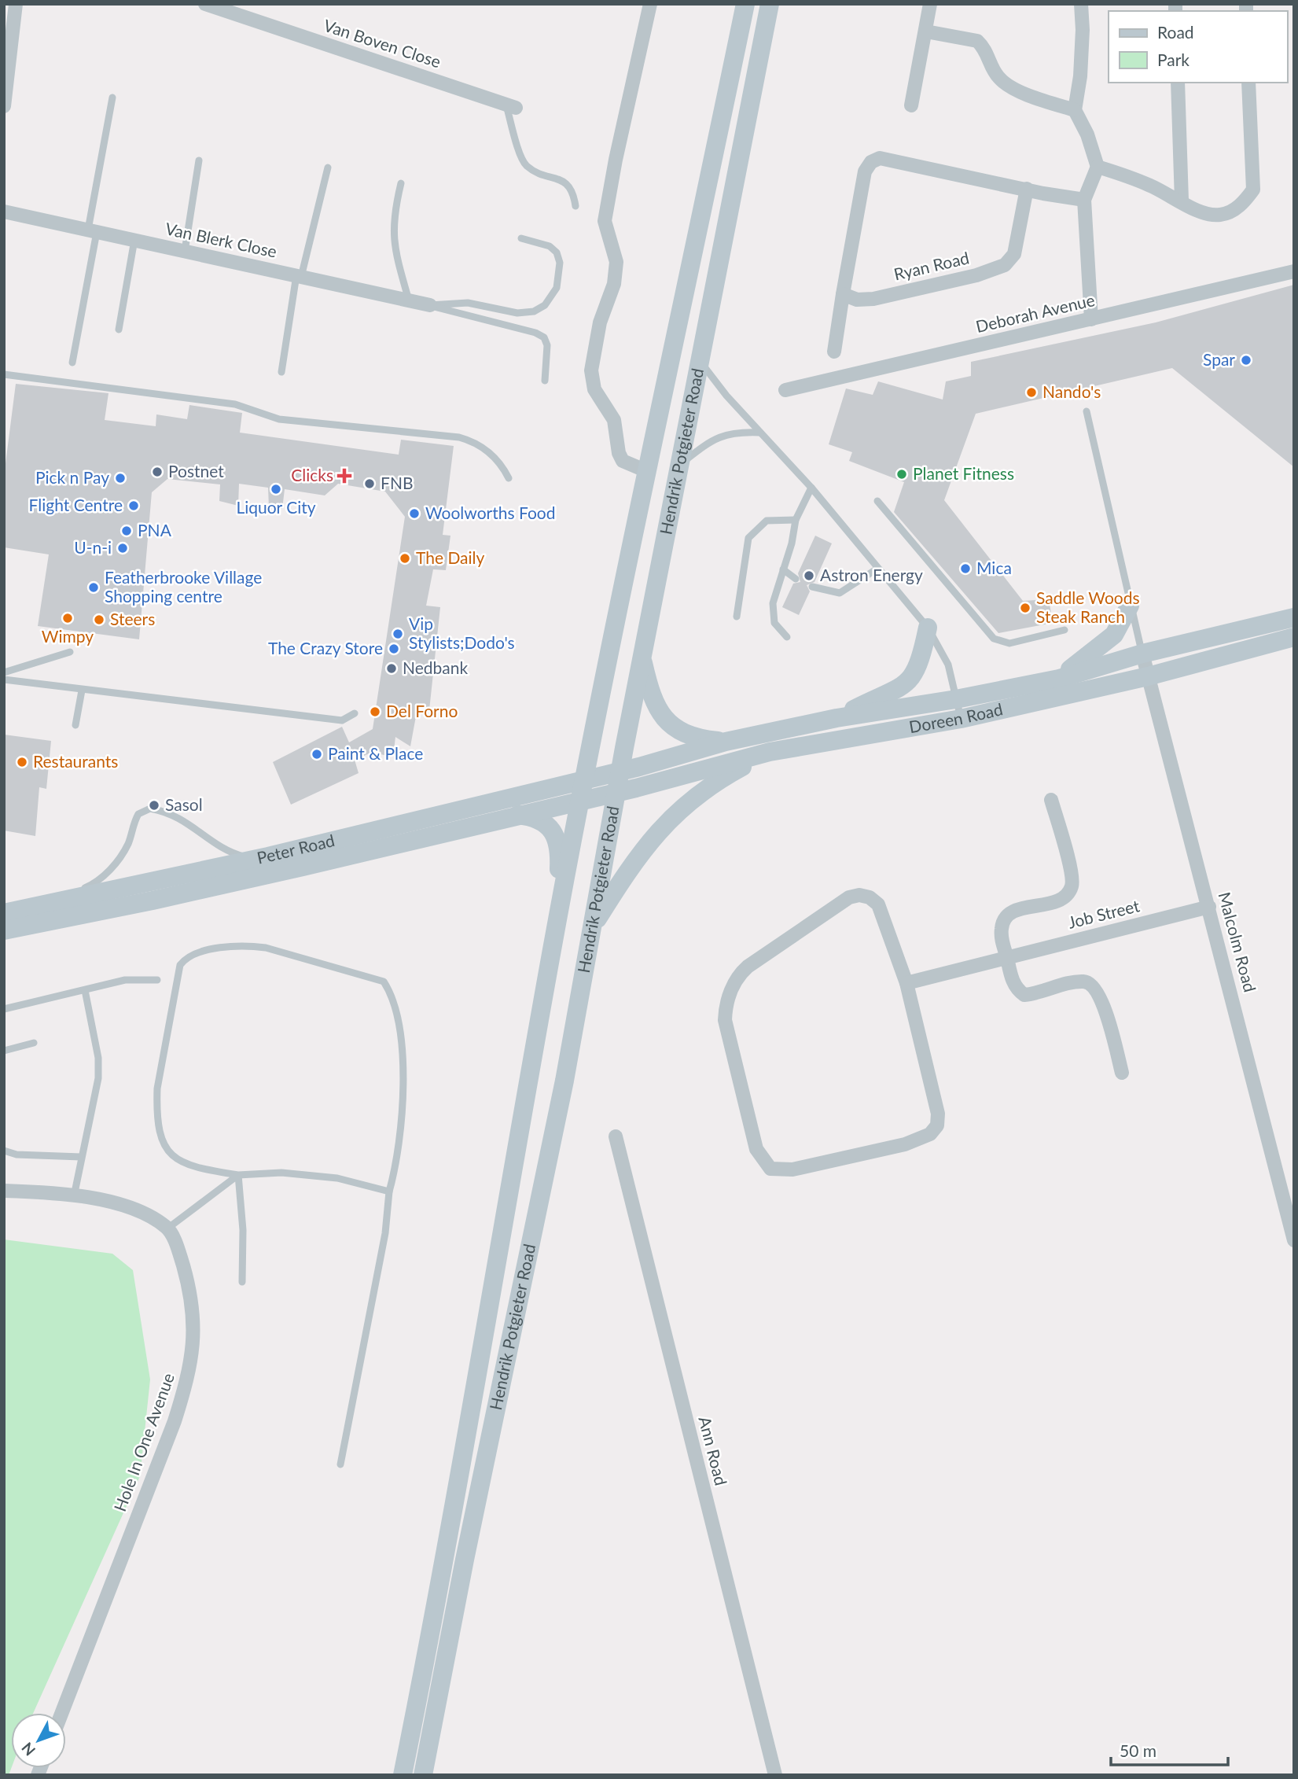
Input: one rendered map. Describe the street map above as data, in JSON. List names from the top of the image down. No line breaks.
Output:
{"streets":{"main road":["Hendrik Potgieter Road","Doreen Road","Peter Road"],"street":["Van Boven Close","Van Blerk Close","Ryan Road","Deborah Avenue","Job Street","Malcolm Road","Hole In One Avenue","Ann Road"]},"crossings":[["Hendrik Potgieter Road","Doreen Road"],["Hendrik Potgieter Road","Peter Road"],["Doreen Road","Peter Road"],["Doreen Road","Malcolm Road"],["Job Street","Malcolm Road"]],"places":{"other":["Spar","Nando's","Postnet","Planet Fitness","Pick n Pay","FNB","Liquor City","Flight Centre","Woolworths Food","PNA","U-n-i","The Daily","Mica","Astron Energy","Featherbrooke Village Shopping centre","Saddle Woods Steak Ranch","Wimpy","Steers","Vip Stylists;Dodo's","The Crazy Store","Nedbank","Del Forno","Paint & Place","Restaurants","Sasol"],"health":["Clicks"]},"legend":["Road","Park"],"scale_bar":"50 m","north":"bottom left"}
